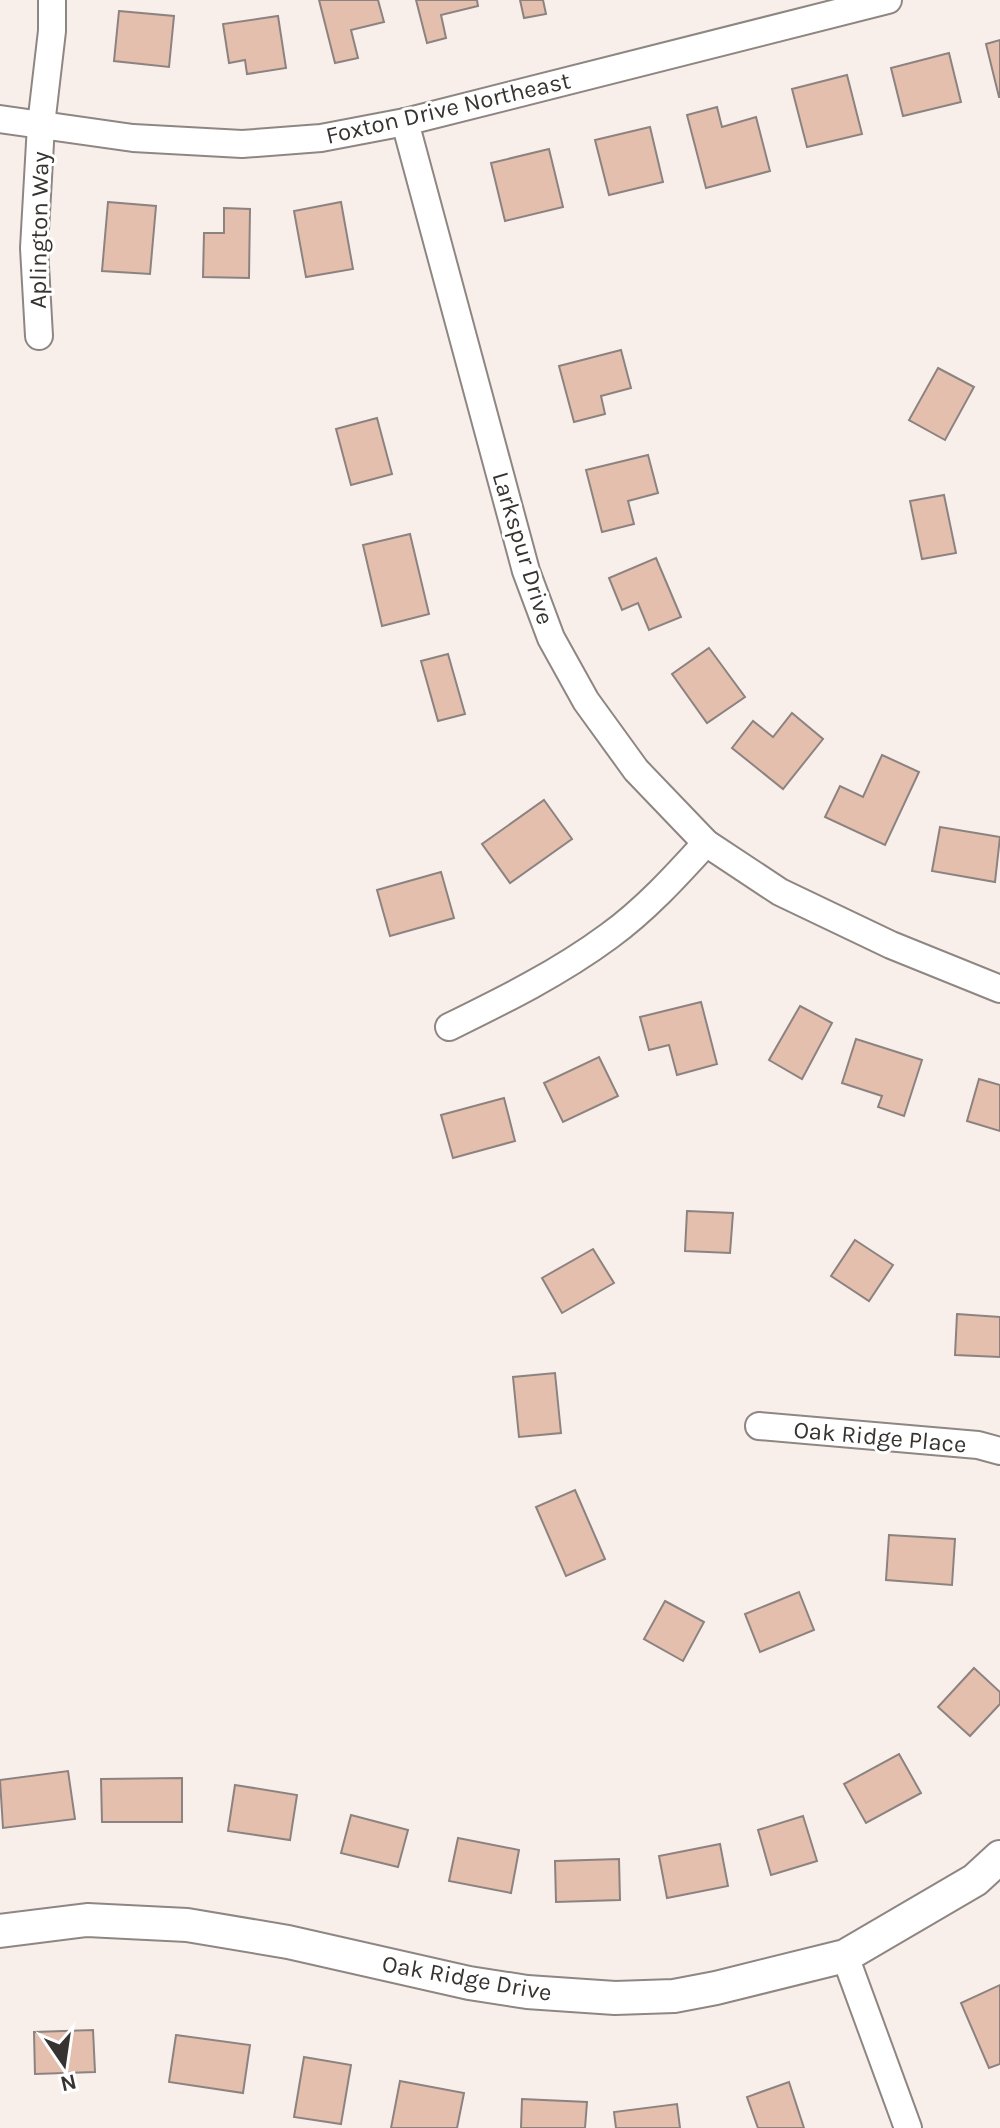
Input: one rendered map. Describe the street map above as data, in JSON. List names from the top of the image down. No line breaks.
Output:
{"streets":{"street":["Foxton Drive Northeast","Aplington Way","Larkspur Drive","Oak Ridge Place","Oak Ridge Drive"]},"crossings":[["Foxton Drive Northeast","Aplington Way"],["Foxton Drive Northeast","Larkspur Drive"]],"north":"bottom"}
